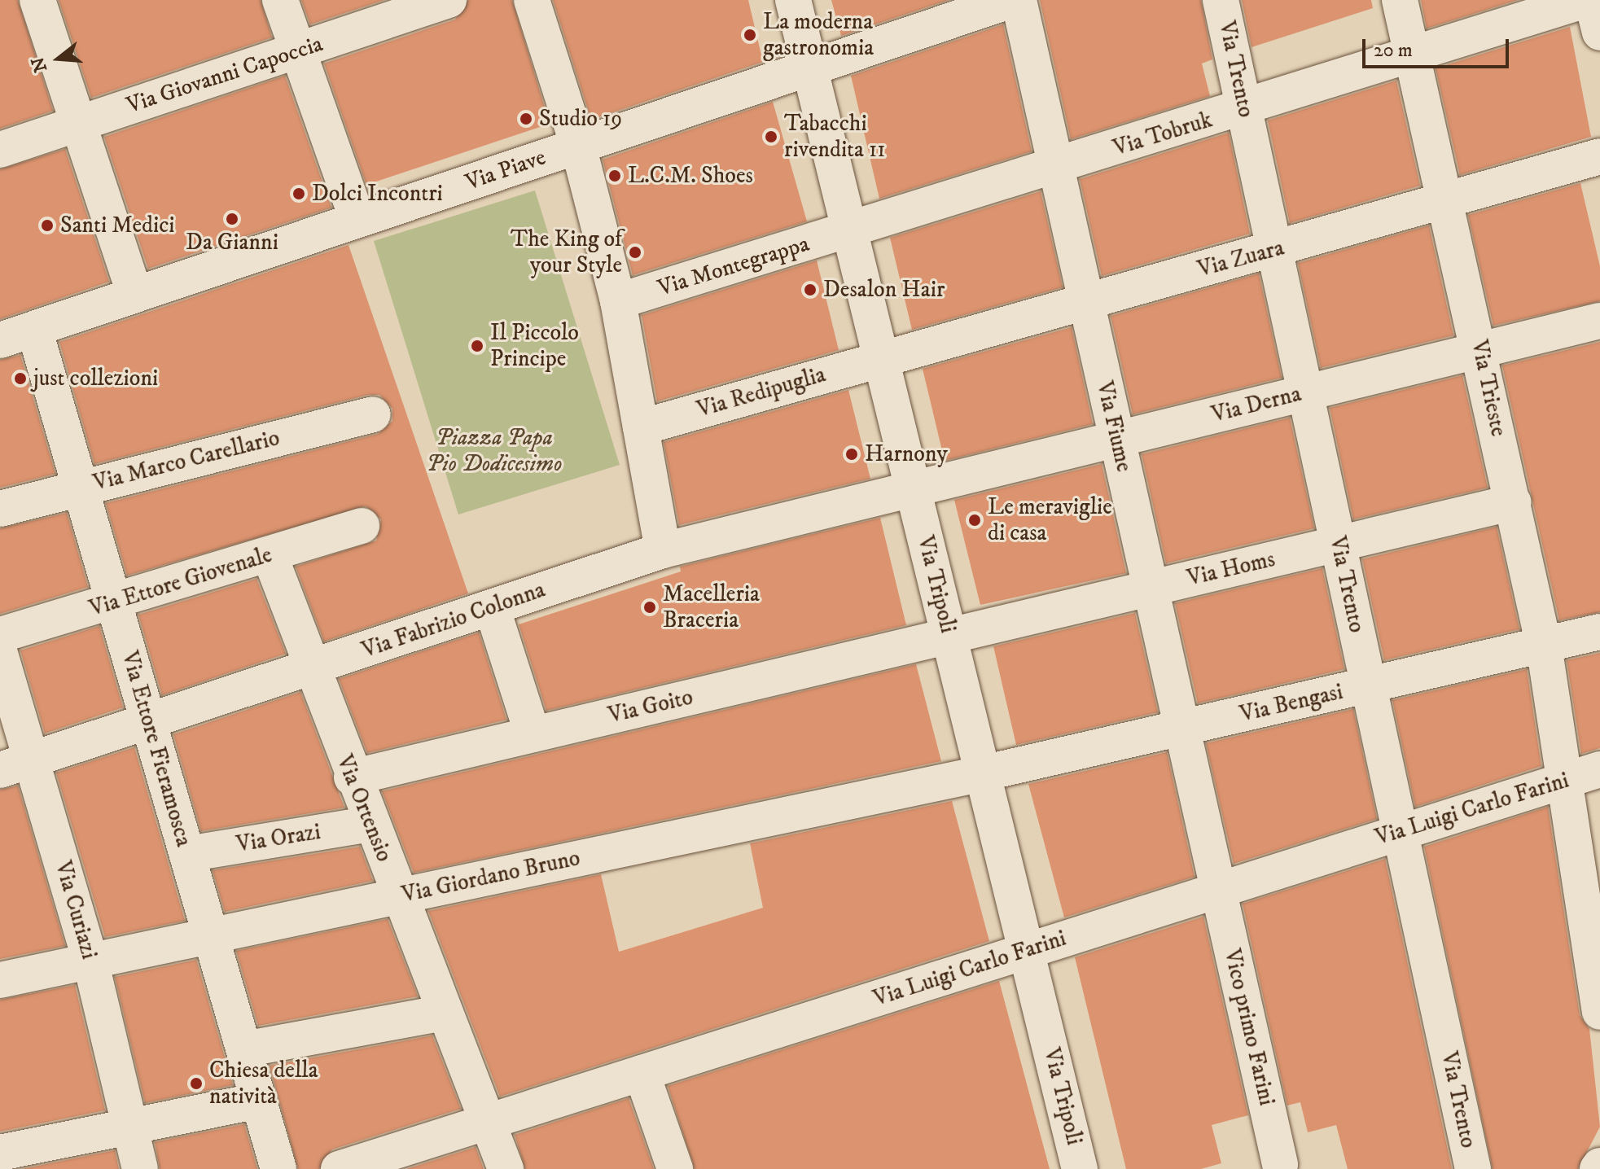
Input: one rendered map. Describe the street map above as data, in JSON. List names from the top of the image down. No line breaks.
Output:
{"streets":{"street":["Via Trento","Via Giovanni Capoccia","Via Tobruk","Via Piave","Via Zuara","Via Montegrappa","Via Trieste","Via Redipuglia","Via Derna","Via Fiume","Via Marco Carellario","Via Homs","Via Ettore Giovenale","Via Tripoli","Via Fabrizio Colonna","Via Bengasi","Via Goito","Via Ettore Fieramosca","Via Ortensio","Via Luigi Carlo Farini","Via Orazi","Via Giordano Bruno","Via Curiazi","Vico primo Farini"]},"crossings":[["Via Trento","Via Tobruk"],["Via Trento","Via Zuara"],["Via Trento","Via Derna"],["Via Trento","Via Homs"],["Via Trento","Via Bengasi"],["Via Trento","Via Luigi Carlo Farini"],["Via Tobruk","Via Montegrappa"],["Via Tobruk","Via Trieste"],["Via Tobruk","Via Fiume"],["Via Tobruk","Via Tripoli"],["Via Piave","Via Tripoli"],["Via Piave","Via Ettore Fieramosca"],["Via Zuara","Via Trieste"],["Via Zuara","Via Redipuglia"],["Via Zuara","Via Fiume"],["Via Zuara","Via Tripoli"],["Via Montegrappa","Via Tripoli"],["Via Trieste","Via Derna"],["Via Trieste","Via Homs"],["Via Trieste","Via Bengasi"],["Via Trieste","Via Luigi Carlo Farini"],["Via Redipuglia","Via Tripoli"],["Via Derna","Via Fiume"],["Via Derna","Via Tripoli"],["Via Derna","Via Fabrizio Colonna"],["Via Fiume","Via Homs"],["Via Fiume","Via Bengasi"],["Via Fiume","Via Luigi Carlo Farini"],["Via Fiume","Vico primo Farini"],["Via Marco Carellario","Via Ettore Fieramosca"],["Via Homs","Via Tripoli"],["Via Homs","Via Goito"],["Via Ettore Giovenale","Via Ettore Fieramosca"],["Via Ettore Giovenale","Via Ortensio"],["Via Tripoli","Via Fabrizio Colonna"],["Via Tripoli","Via Bengasi"],["Via Tripoli","Via Goito"],["Via Tripoli","Via Luigi Carlo Farini"],["Via Tripoli","Via Giordano Bruno"],["Via Fabrizio Colonna","Via Ettore Fieramosca"],["Via Fabrizio Colonna","Via Ortensio"],["Via Fabrizio Colonna","Via Curiazi"],["Via Bengasi","Via Giordano Bruno"],["Via Goito","Via Ortensio"],["Via Ettore Fieramosca","Via Orazi"],["Via Ettore Fieramosca","Via Giordano Bruno"],["Via Ortensio","Via Luigi Carlo Farini"],["Via Ortensio","Via Orazi"],["Via Ortensio","Via Giordano Bruno"],["Via Luigi Carlo Farini","Vico primo Farini"],["Via Giordano Bruno","Via Curiazi"]],"parks":["Piazza Papa Pio Dodicesimo"],"places":["La moderna gastronomia","Studio 19","Tabacchi rivendita 11","L.C.M. Shoes","Dolci Incontri","Da Gianni","Santi Medici","The King of your Style","Desalon Hair","Il Piccolo Principe","just collezioni","Harnony","Le meraviglie di casa","Macelleria Braceria","Chiesa della natività"],"scale_bar":"20 m","north":"left"}
